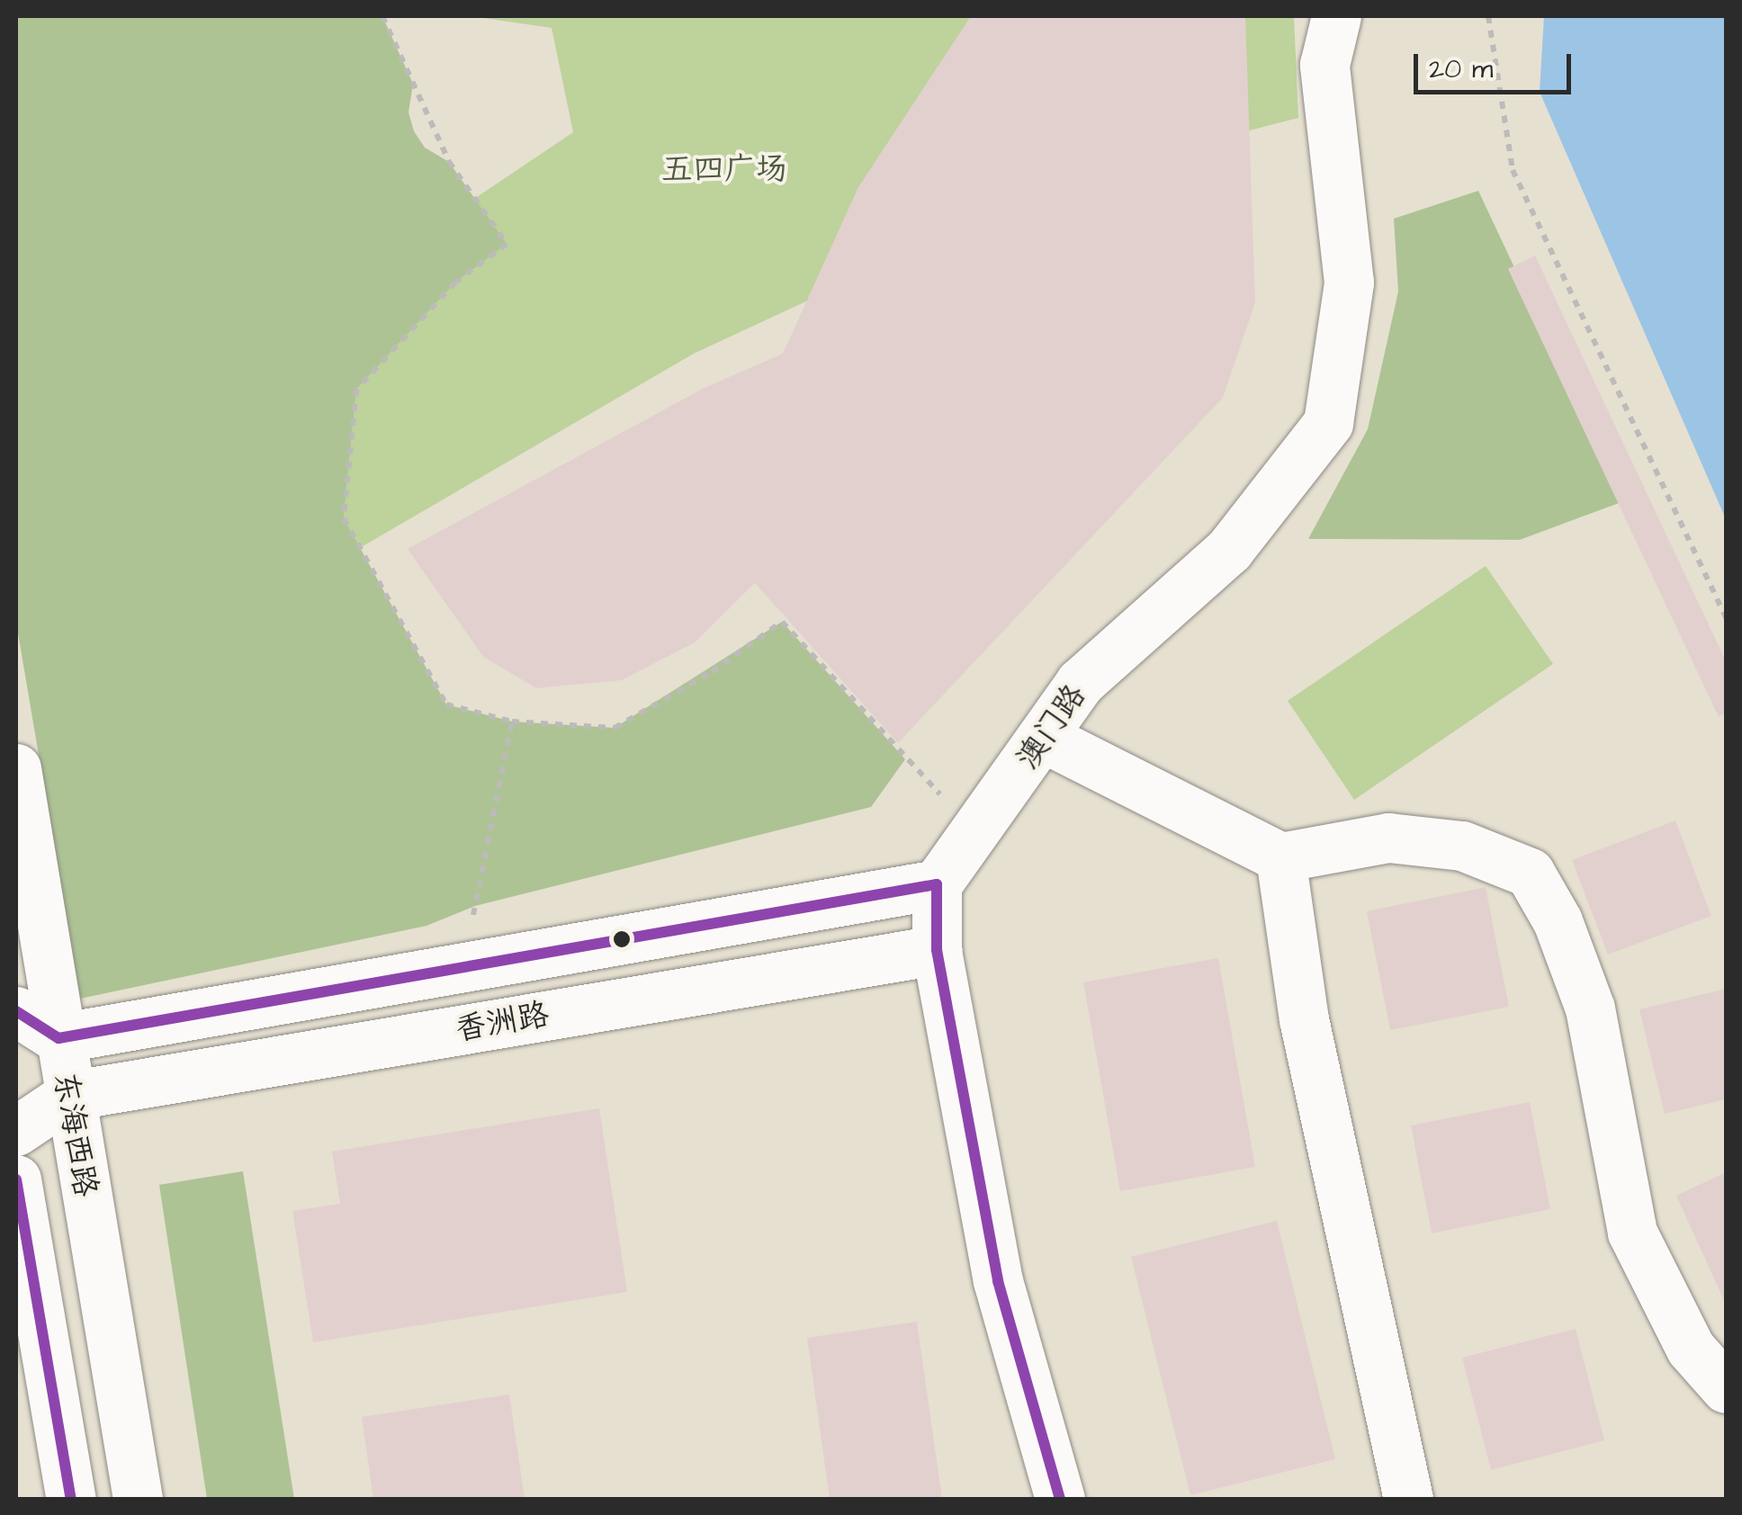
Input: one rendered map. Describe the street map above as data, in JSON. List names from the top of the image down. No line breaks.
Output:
{"streets":{"street":["澳门路","香洲路","东海西路"]},"crossings":[["澳门路","香洲路"],["香洲路","东海西路"]],"parks":["五四广场"],"scale_bar":"20 m"}
